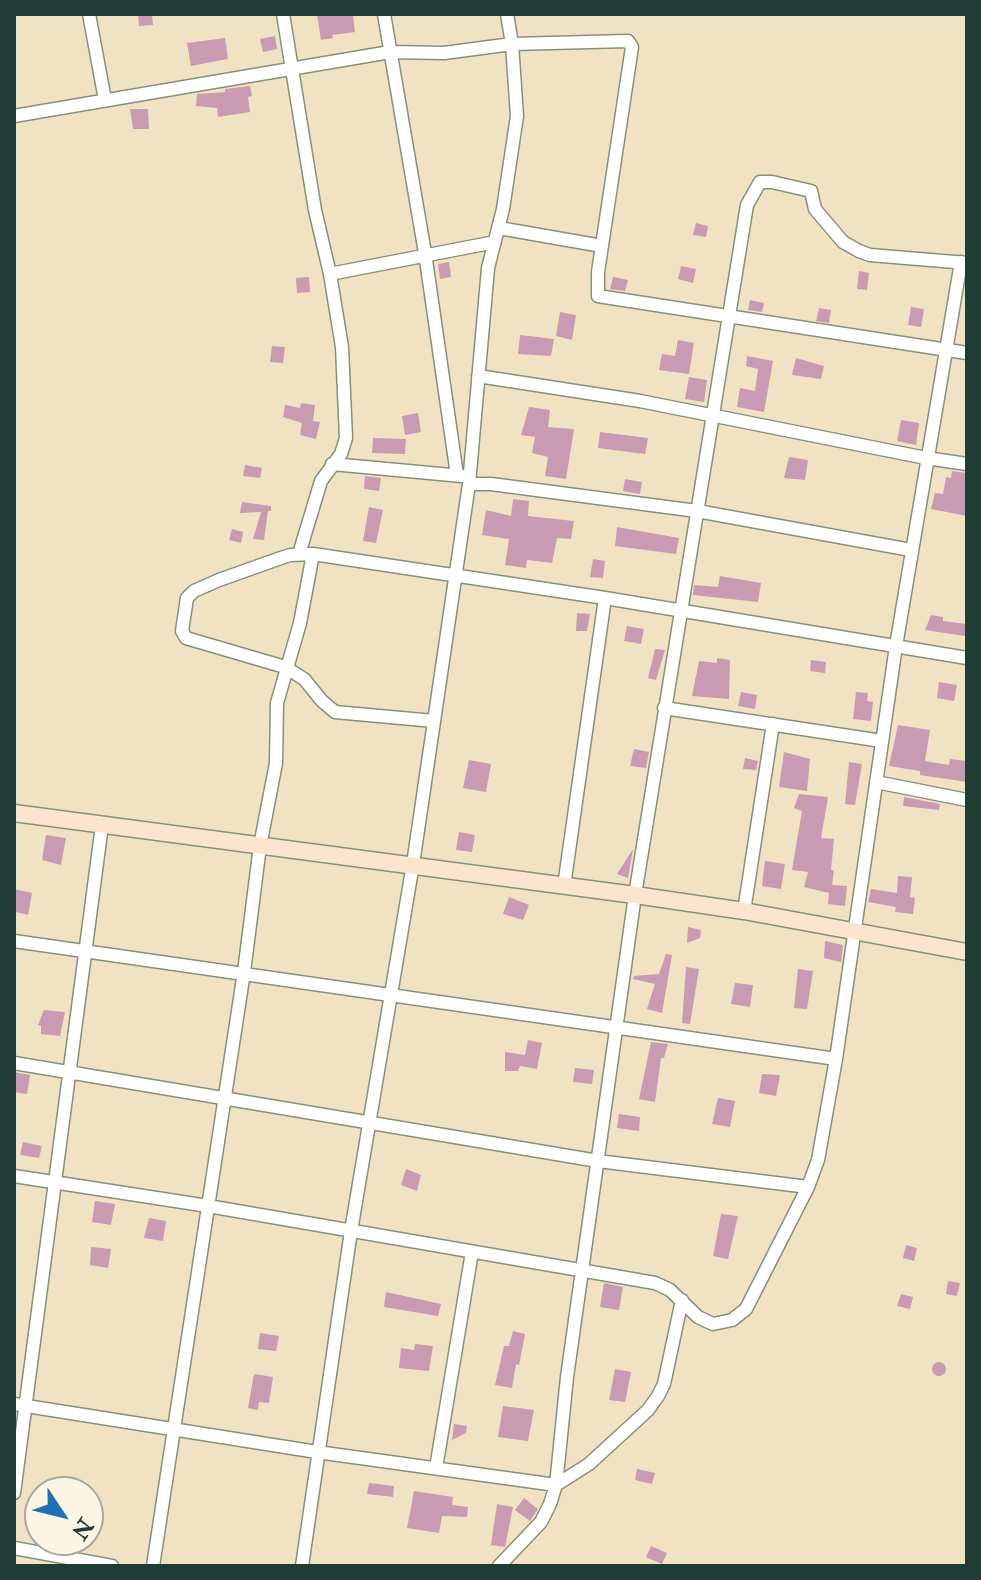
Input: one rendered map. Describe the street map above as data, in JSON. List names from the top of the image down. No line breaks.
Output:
{"north":"bottom right"}
